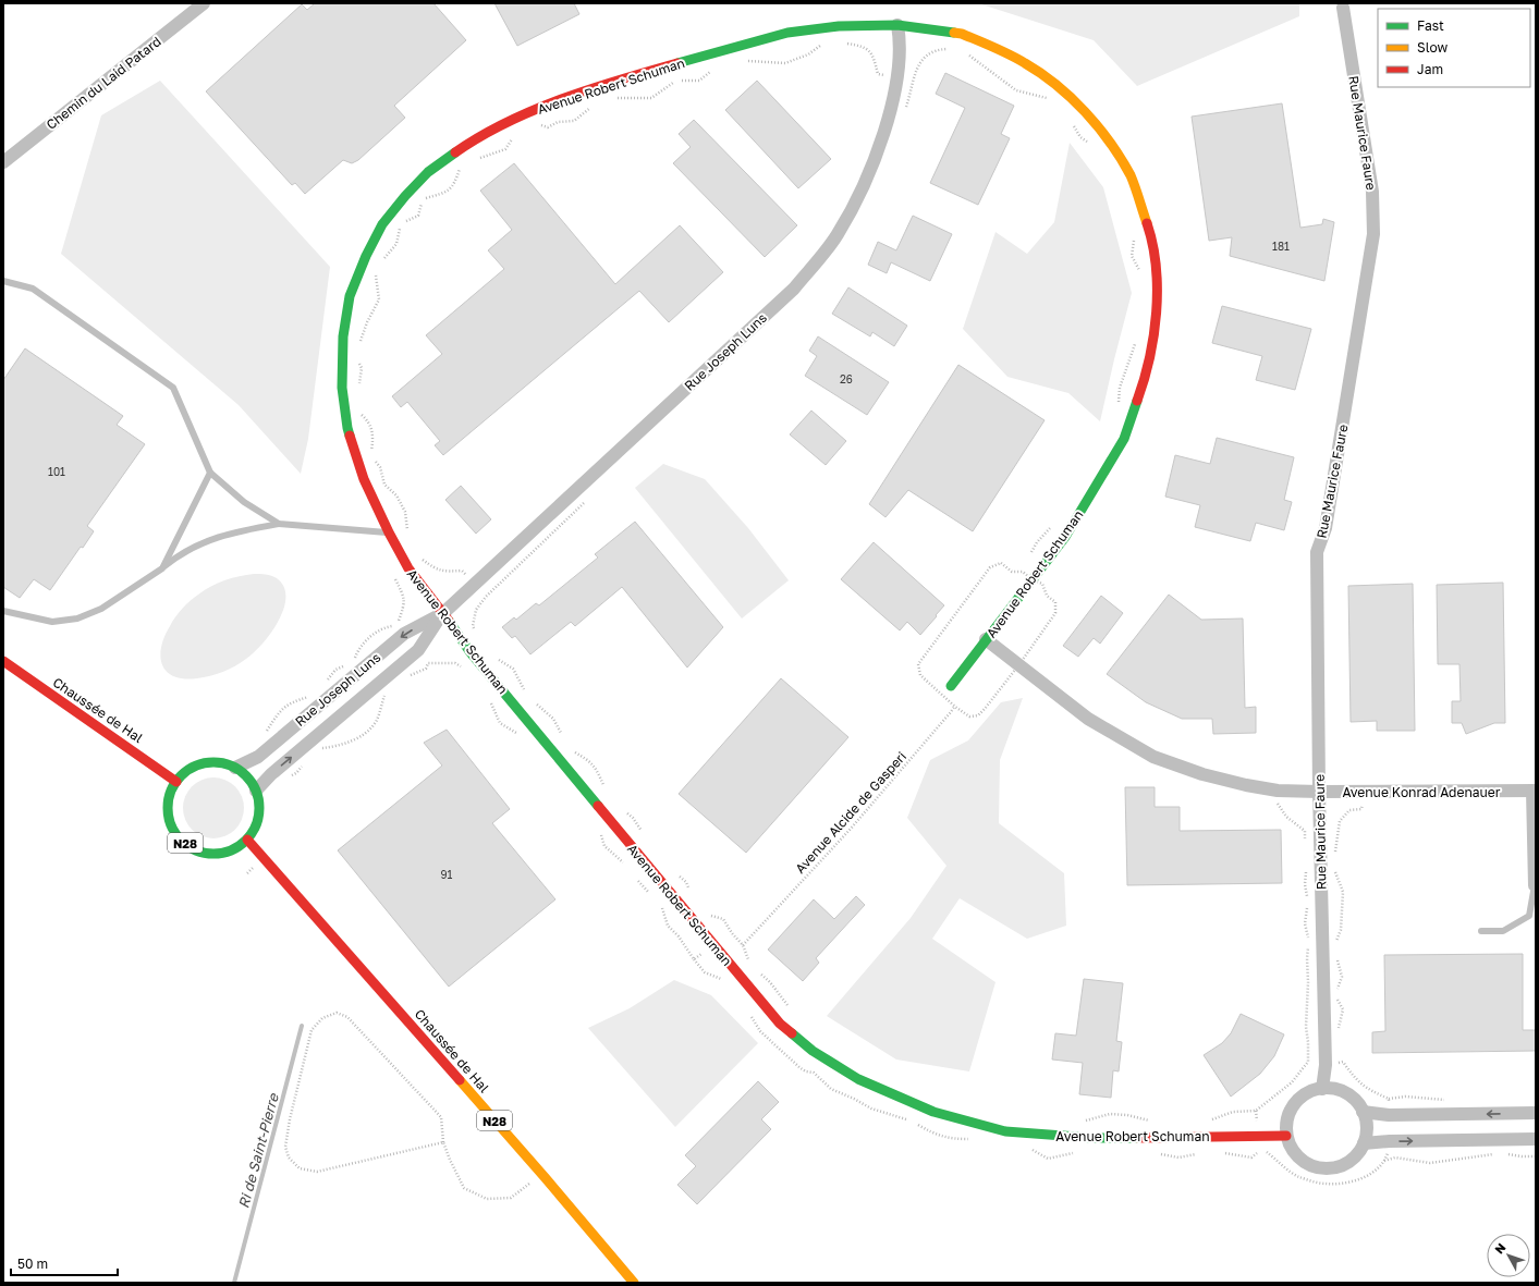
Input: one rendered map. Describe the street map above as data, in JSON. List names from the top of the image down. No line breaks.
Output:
{"streets":{"street":["Chemin du Laid Patard","Avenue Robert Schuman","Rue Maurice Faure","Rue Joseph Luns","Chaussée de Hal","Avenue Konrad Adenauer","N28"],"path":["Avenue Alcide de Gasperi"]},"crossings":[["Avenue Robert Schuman","Rue Maurice Faure"],["Avenue Robert Schuman","Rue Joseph Luns"],["Avenue Robert Schuman","Avenue Konrad Adenauer"],["Avenue Robert Schuman","Avenue Alcide de Gasperi"],["Rue Maurice Faure","Avenue Konrad Adenauer"],["Rue Joseph Luns","Chaussée de Hal"],["Rue Joseph Luns","N28"],["Chaussée de Hal","N28"]],"water":["Ri de Saint-Pierre"],"house_numbers":["181","26","101","91"],"legend":["Fast","Slow","Jam"],"scale_bar":"50 m","north":"top left"}
